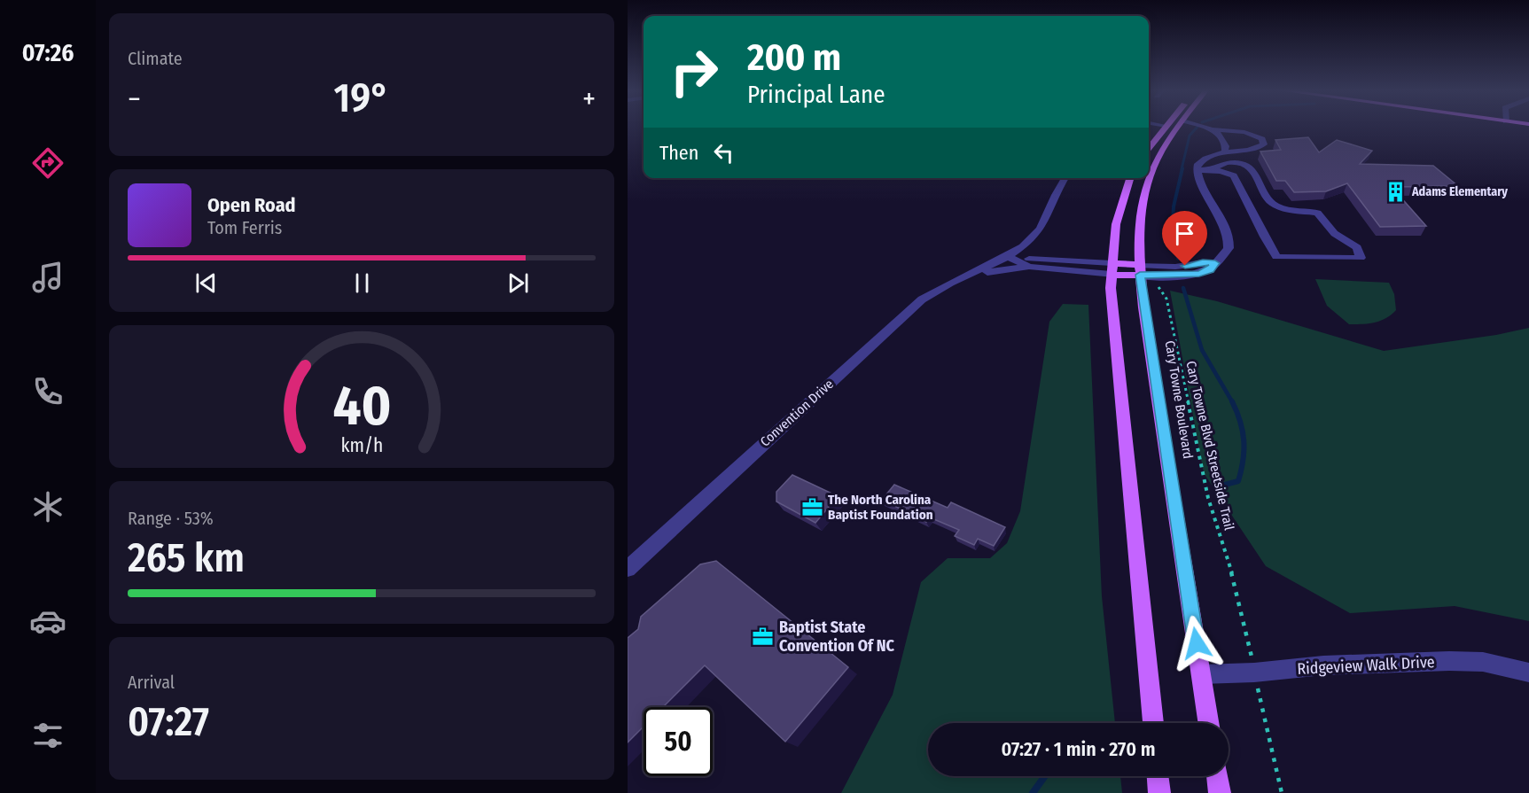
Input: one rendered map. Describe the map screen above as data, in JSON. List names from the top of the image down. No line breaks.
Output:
{"streets":{"main road":["Cary Towne Boulevard"],"street":["Convention Drive","Ridgeview Walk Drive"],"path":["Cary Towne Blvd Streetside Trail"]},"crossings":[["Cary Towne Boulevard","Ridgeview Walk Drive"]],"places":{"building":["Adams Elementary"],"office":["The North Carolina Baptist Foundation","Baptist State Convention Of NC"]},"page":{"tabs":"07:26","tile":["Climate",["Range · 53%","265 km"],["Arrival","07:27"]],"turn":["200 m","Principal Lane"],"heat":["−","19°","+"],"then":"Then","song":["Open Road","Tom Ferris"],"limit":"50","trip":"07:27 · 1 min · 270 m","gauge":["40","km/h"]}}
